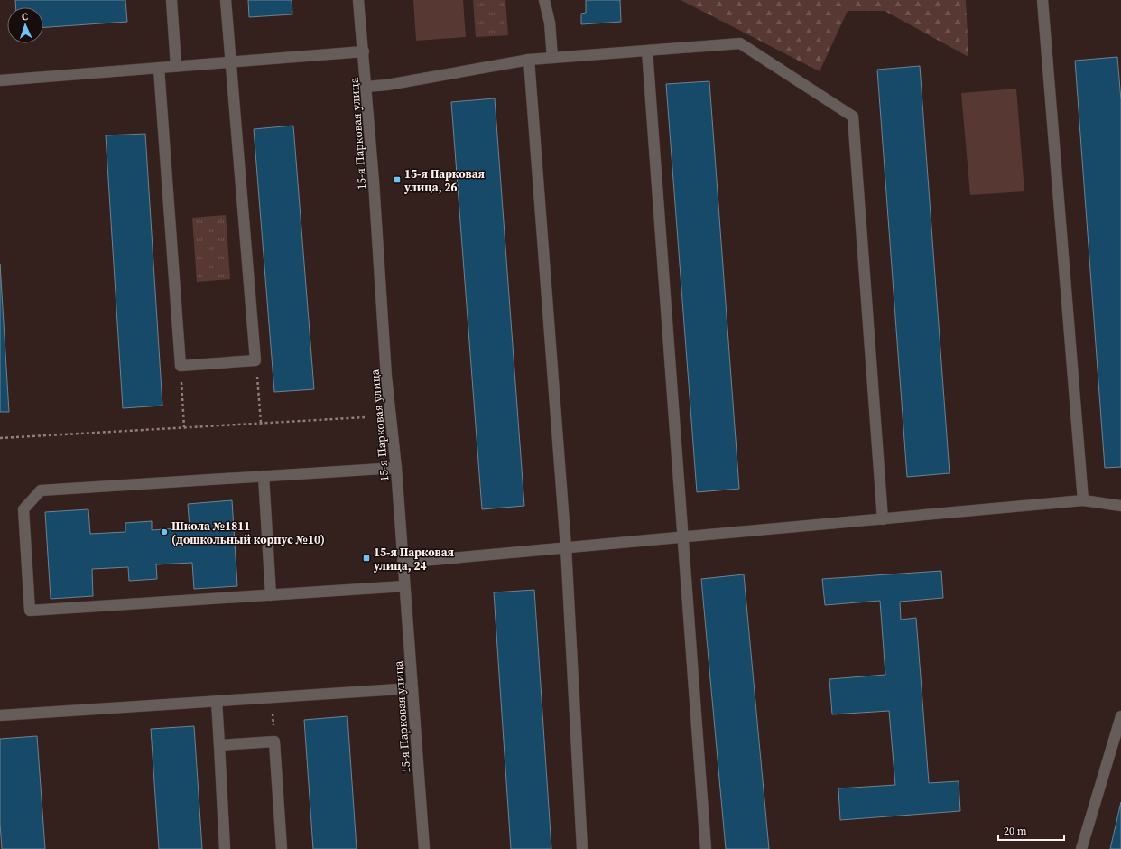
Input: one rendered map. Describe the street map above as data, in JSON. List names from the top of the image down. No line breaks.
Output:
{"streets":{"street":["15-я Парковая улица"]},"places":{"transit":["15-я Парковая улица, 26","15-я Парковая улица, 24"],"other":["Школа №1811 (дошкольный корпус №10)"]},"scale_bar":"20 m","north":"top"}
